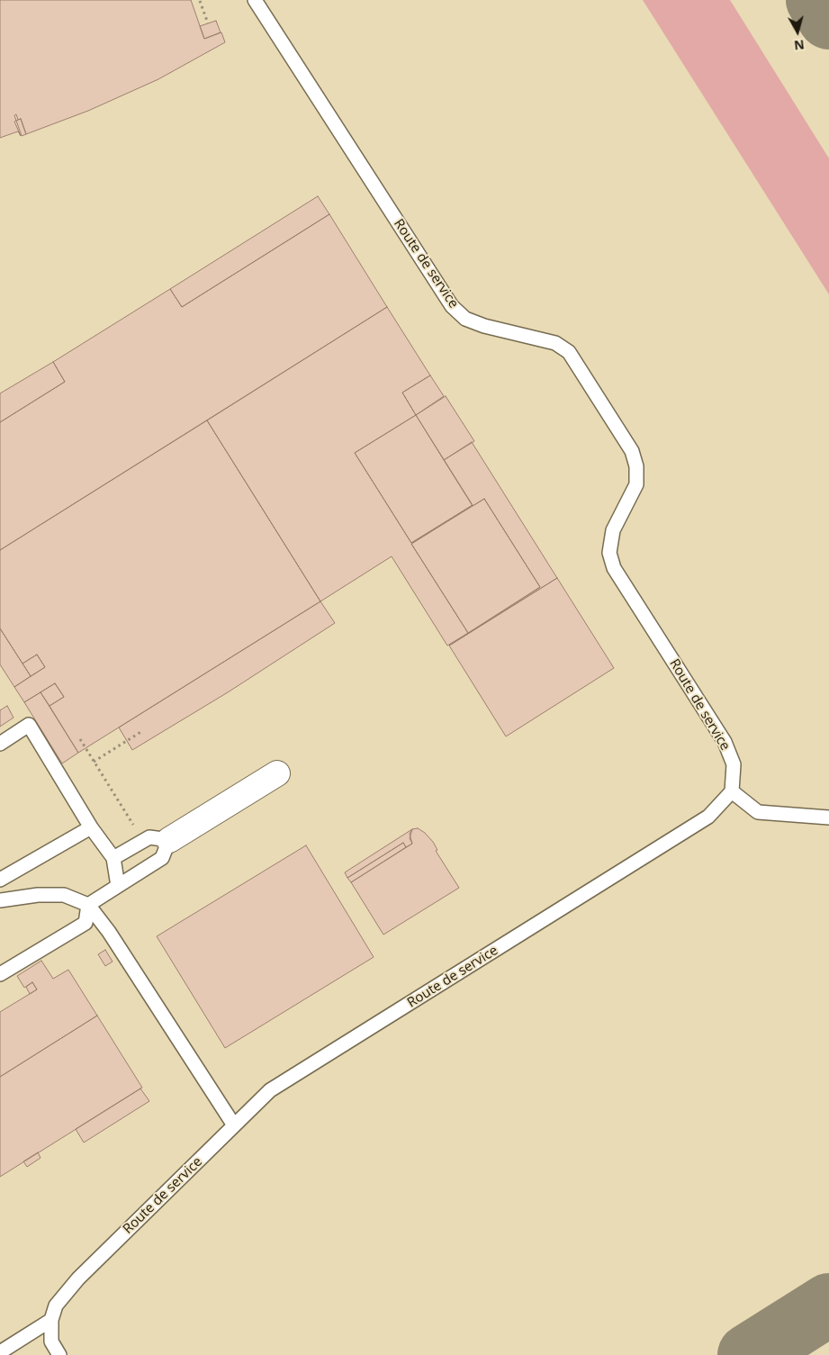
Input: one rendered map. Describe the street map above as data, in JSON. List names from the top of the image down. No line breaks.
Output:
{"streets":{"lane":["Route de service"]},"north":"bottom"}
